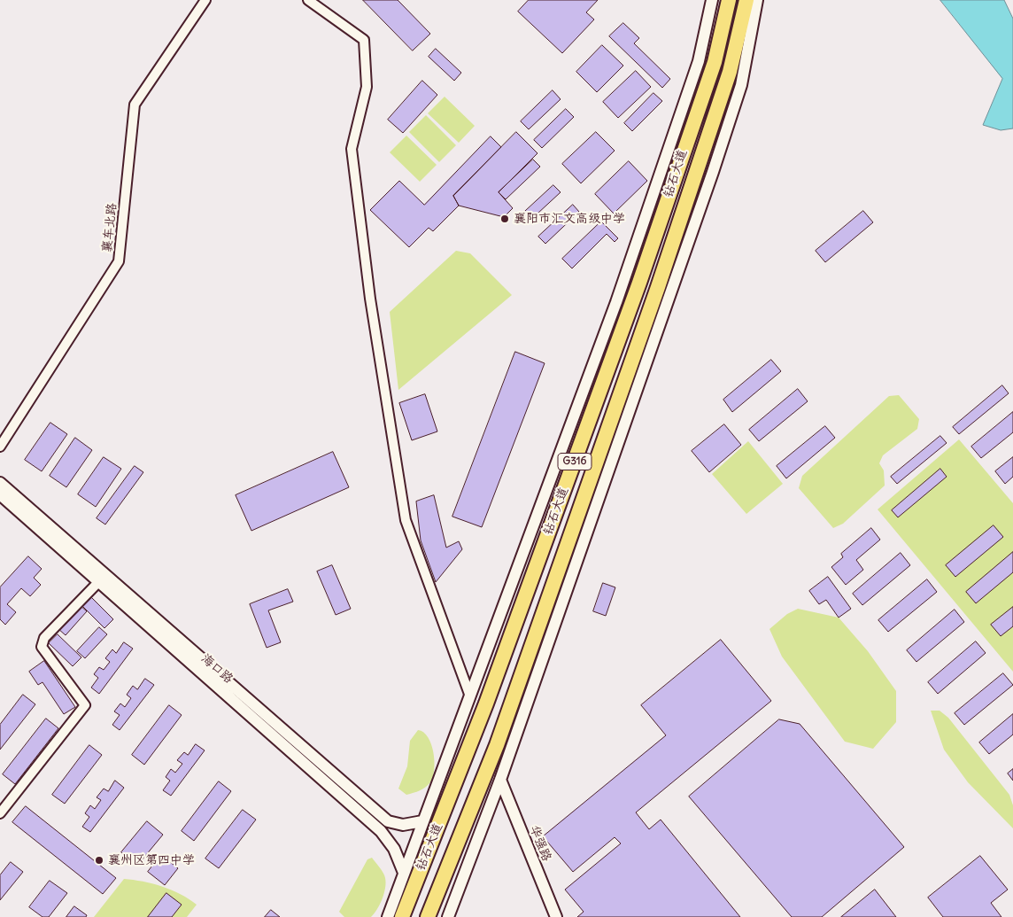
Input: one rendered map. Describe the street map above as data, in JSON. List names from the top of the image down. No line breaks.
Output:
{"streets":{"highway":["钻石大道","G316"],"street":["襄车北路","海口路","华强路"]},"places":["襄阳市汇文高级中学","襄州区第四中学"]}
